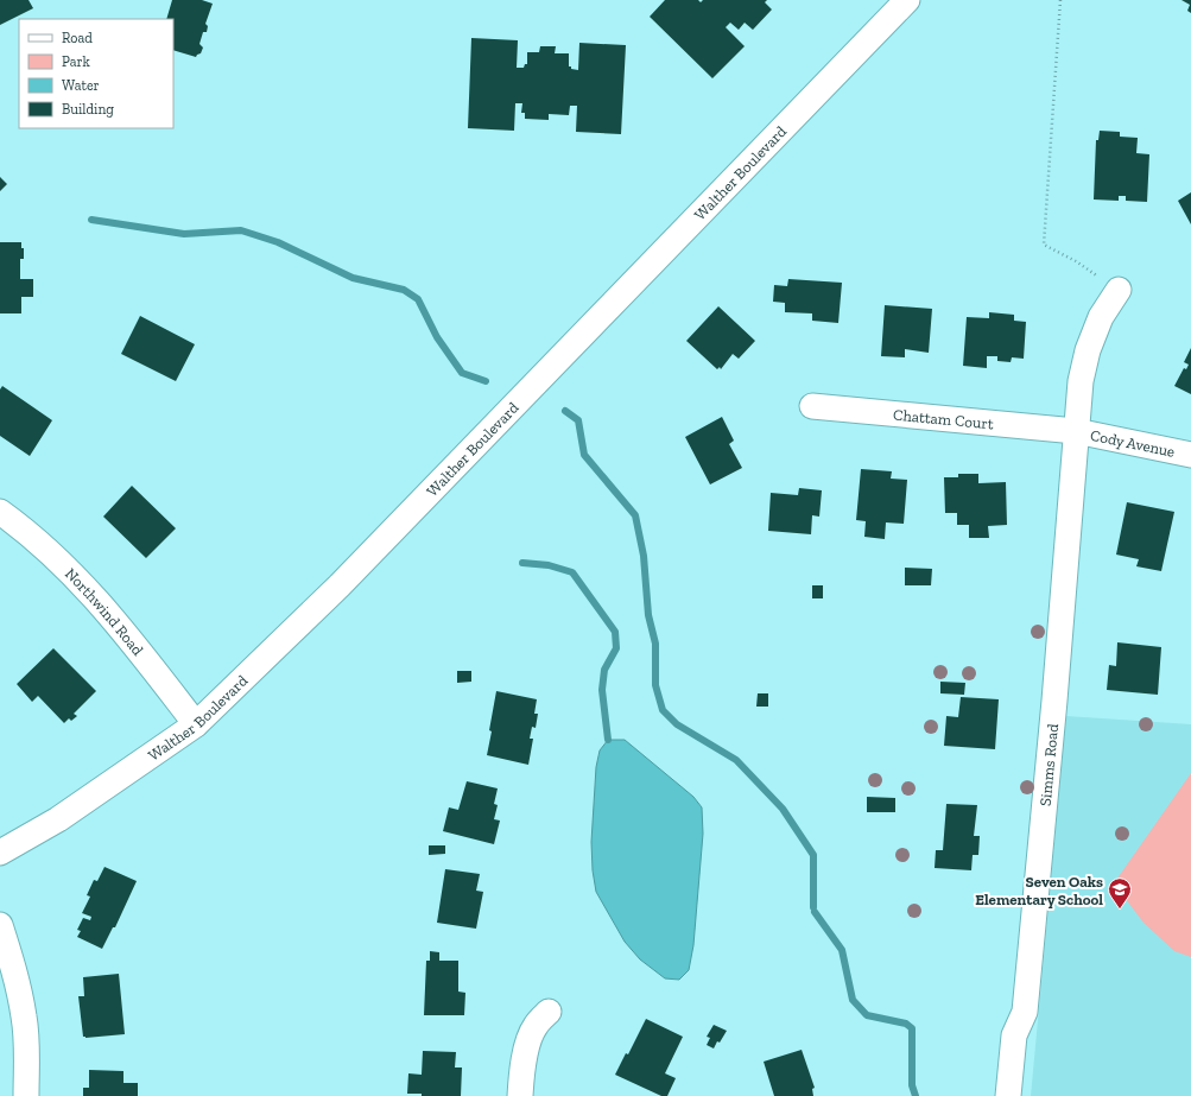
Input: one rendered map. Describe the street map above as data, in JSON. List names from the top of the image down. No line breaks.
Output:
{"streets":{"street":["Walther Boulevard","Chattam Court","Cody Avenue","Northwind Road","Simms Road"]},"crossings":[["Walther Boulevard","Northwind Road"],["Chattam Court","Cody Avenue"],["Chattam Court","Simms Road"],["Cody Avenue","Simms Road"]],"places":{"school or university":["Seven Oaks Elementary School"]},"legend":["Road","Park","Water","Building"]}
